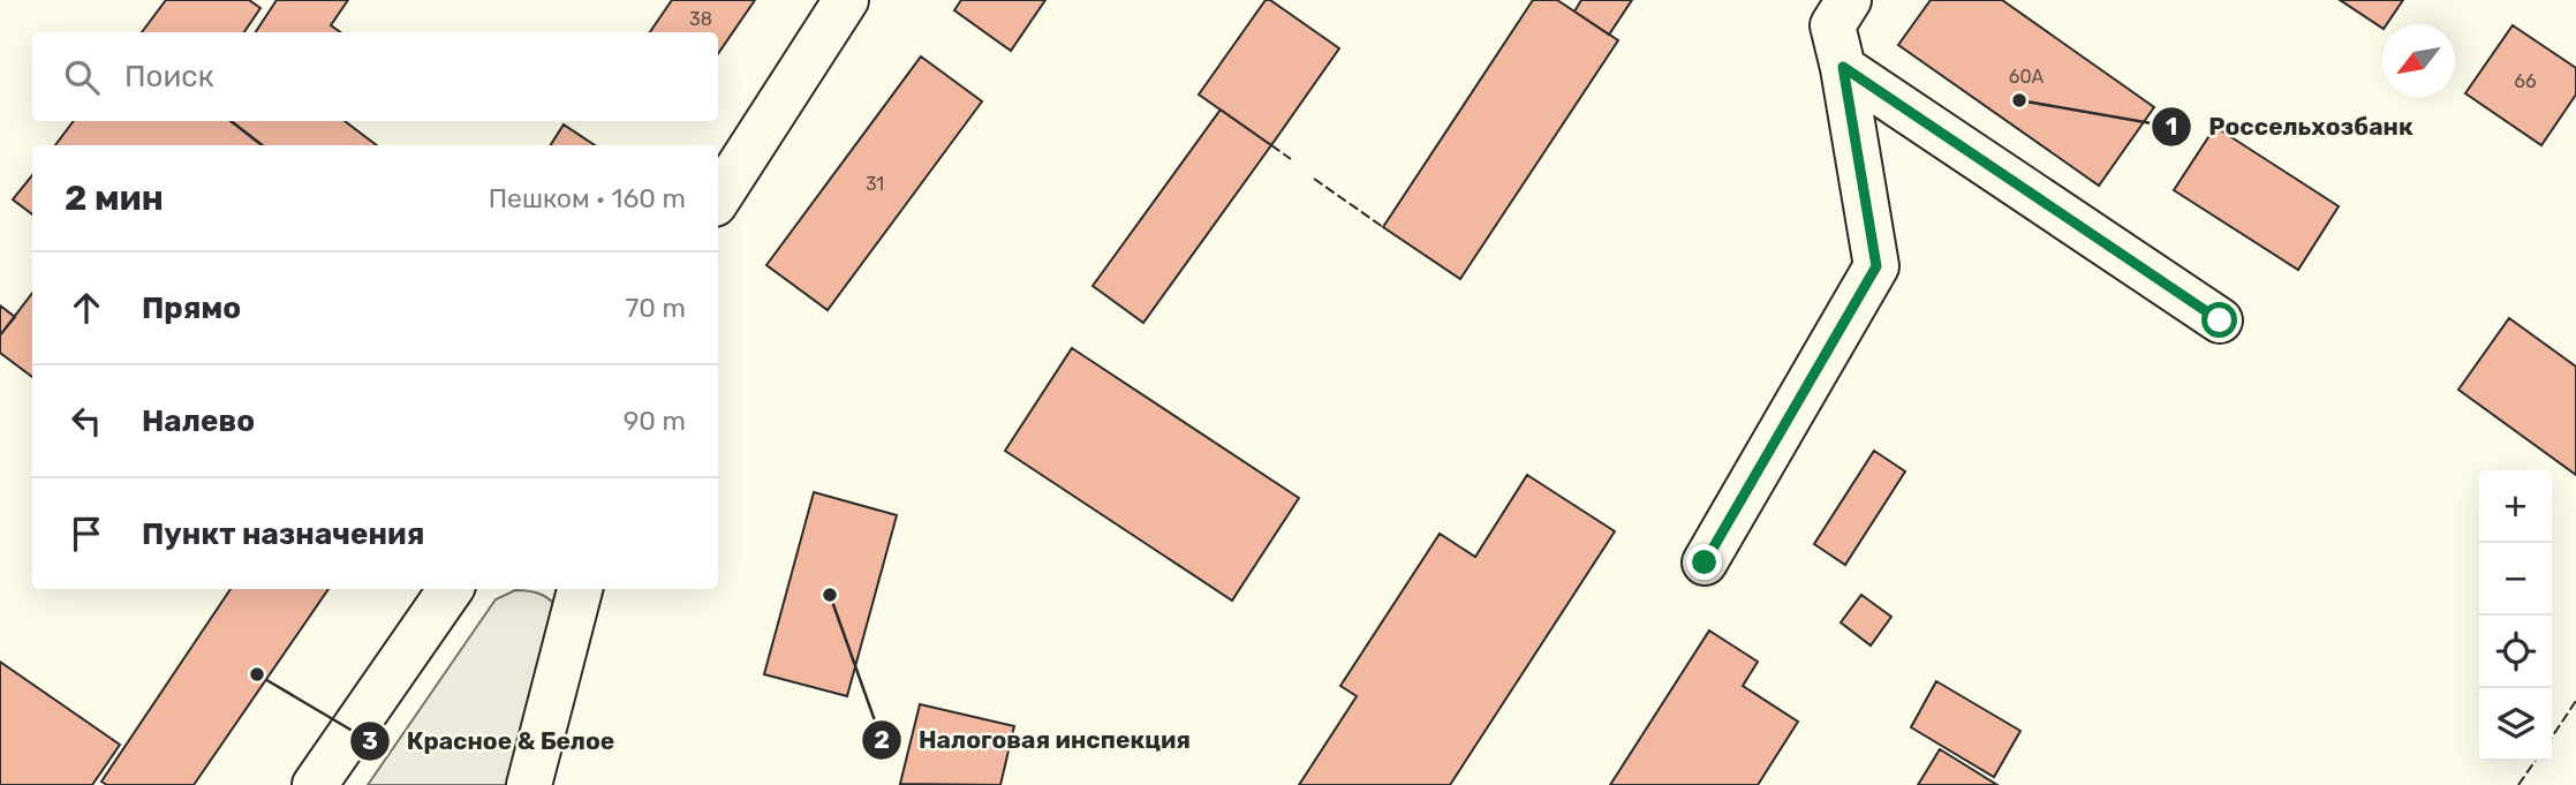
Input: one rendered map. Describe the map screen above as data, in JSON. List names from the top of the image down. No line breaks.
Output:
{"places":["Россельхозбанк","Налоговая инспекция","Красное & Белое"],"house_numbers":["38","60А","66","31"],"north":"bottom left","page":{"search":"Поиск","heading":["2 мин","Пешком · 160 m"],"list":[["Прямо","70 m"],["Налево","90 m"],"Пункт назначения"],"map_buttons":["+","−"]}}
